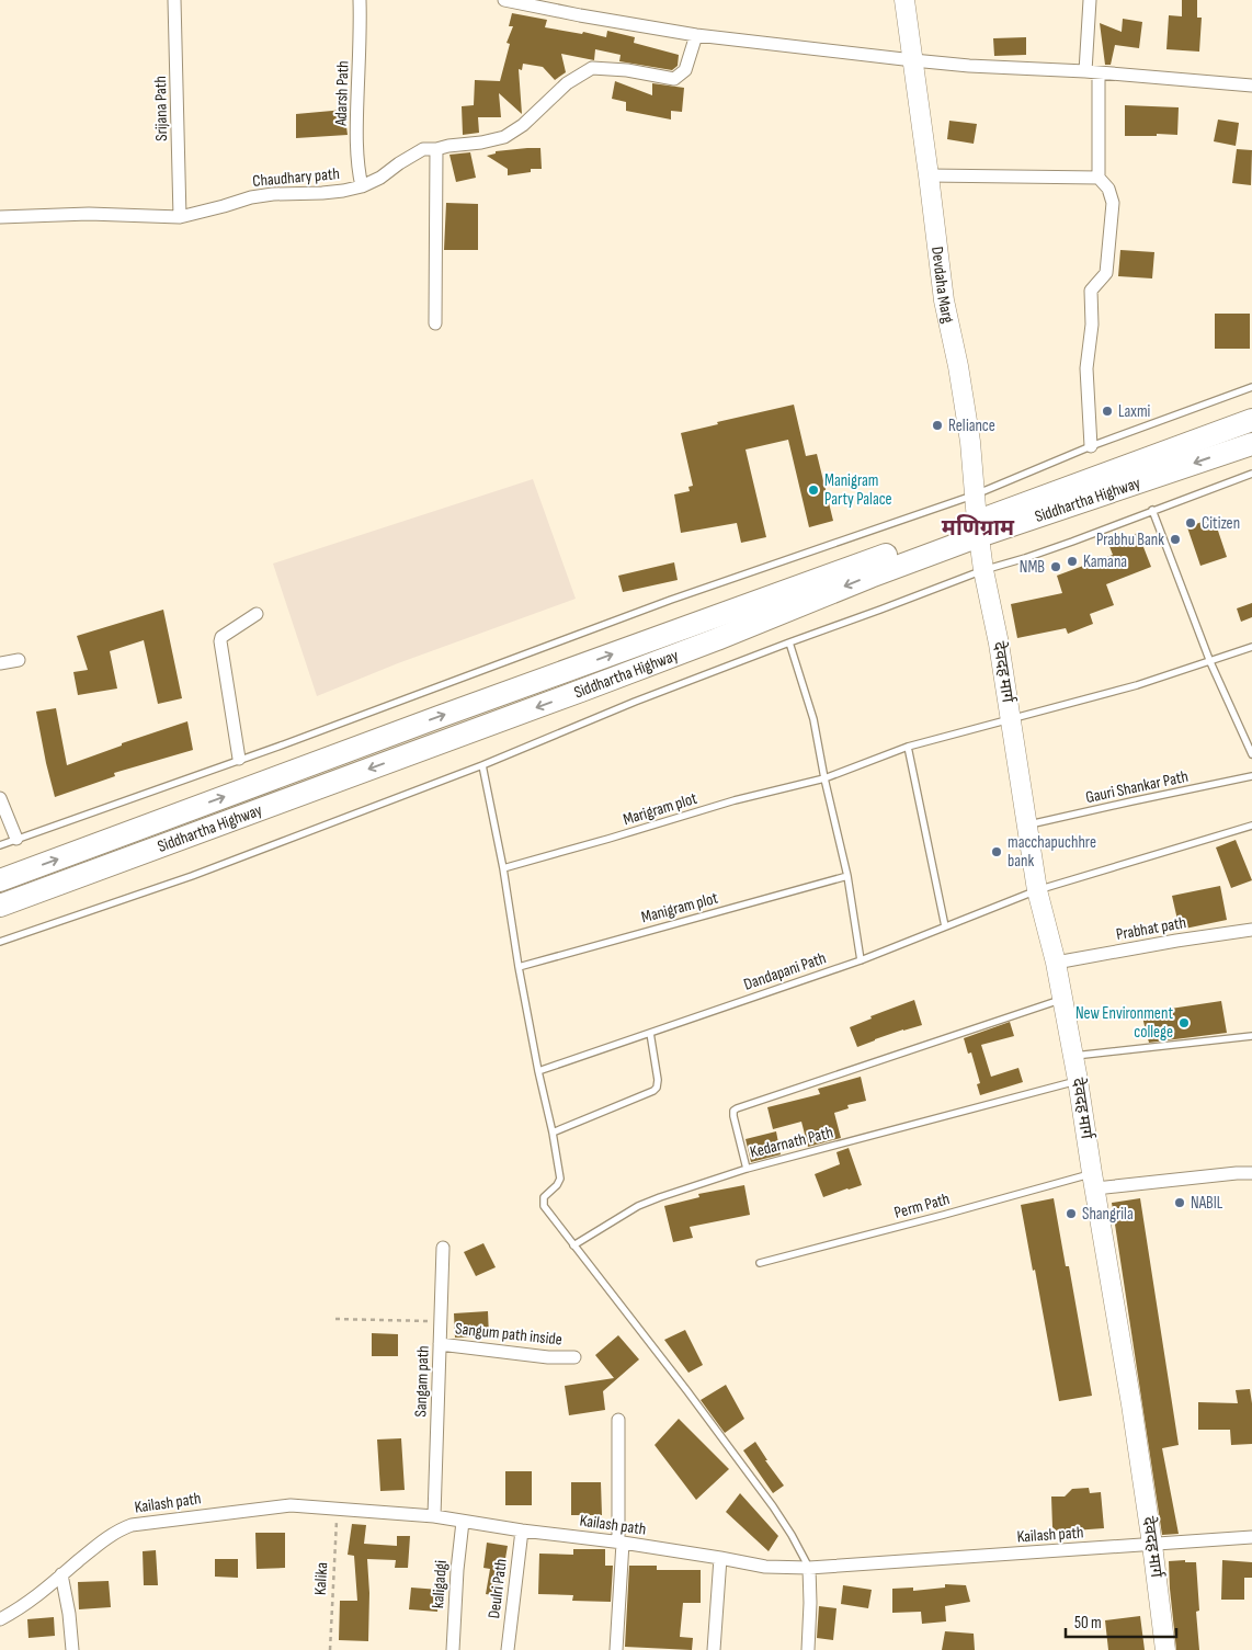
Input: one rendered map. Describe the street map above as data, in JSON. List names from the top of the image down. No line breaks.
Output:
{"streets":{"highway":["Siddhartha Highway"],"main road":["Devdaha Marg","देवदह मार्ग"],"street":["Adarsh Path","Srijana Path","Chaudhary path","Prabhat path","Sangum path inside","Sangam path","Kailash path","kaligadgi","Deulri Path"],"lane":["Gauri Shankar Path","Marigram plot","Manigram plot","Dandapani Path","Kedarnath Path","Perm Path"],"path":["Kalika"]},"crossings":[["Adarsh Path","Chaudhary path"],["Srijana Path","Chaudhary path"],["Devdaha Marg","Siddhartha Highway"],["Devdaha Marg","देवदह मार्ग"],["देवदह मार्ग","Gauri Shankar Path"],["देवदह मार्ग","Marigram plot"],["देवदह मार्ग","Prabhat path"],["देवदह मार्ग","Dandapani Path"],["देवदह मार्ग","Kedarnath Path"],["देवदह मार्ग","Perm Path"],["देवदह मार्ग","Kailash path"],["Sangum path inside","Sangam path"],["Sangam path","Kailash path"],["Kailash path","Kalika"],["Kailash path","kaligadgi"],["Kailash path","Deulri Path"]],"districts":["मणिग्राम"],"places":["Laxmi","Reliance","Manigram Party Palace","Citizen","Prabhu Bank","Kamana","NMB","macchapuchhre bank","New Environment college","NABIL","Shangrila"],"scale_bar":"50 m"}
